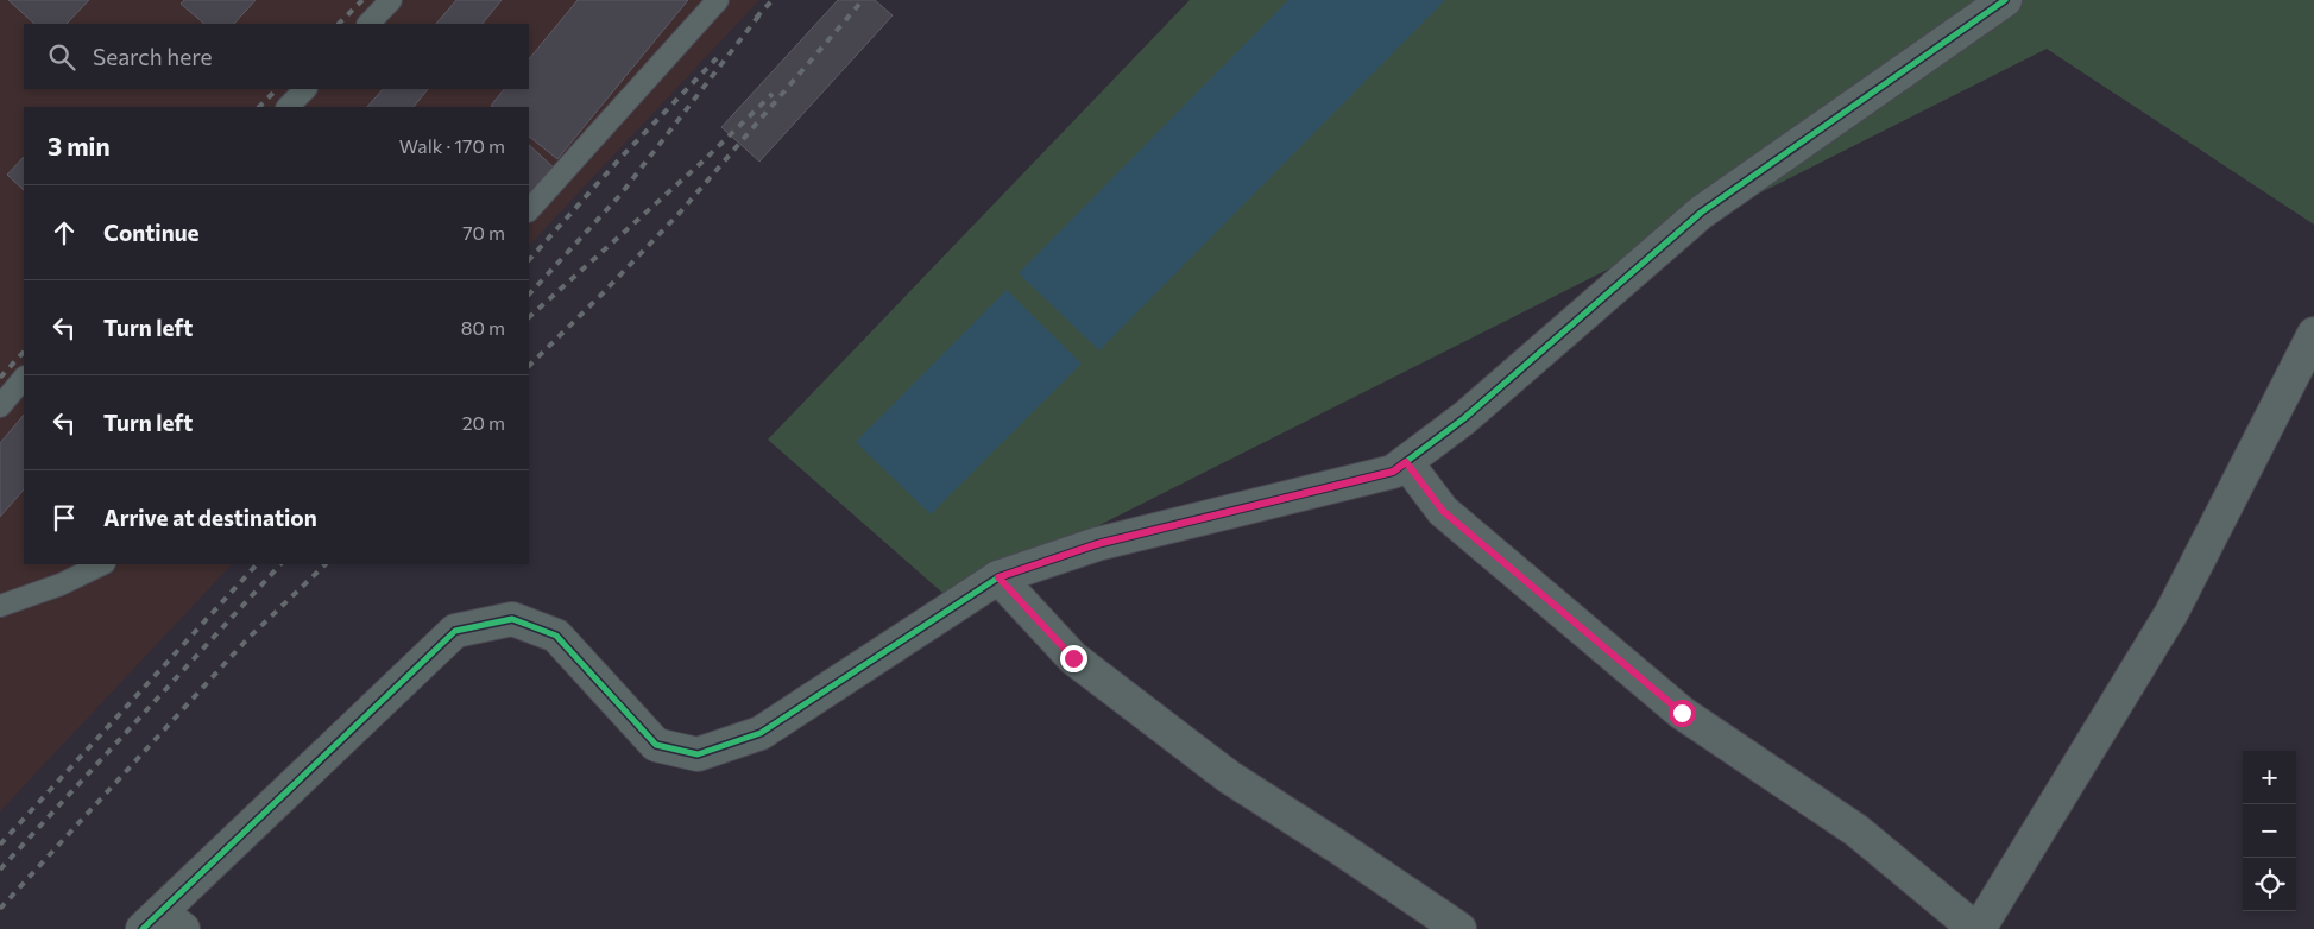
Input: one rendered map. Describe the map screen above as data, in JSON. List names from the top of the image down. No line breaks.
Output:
{"page":{"search":"Search here","heading":["3 min","Walk · 170 m"],"list":[["Continue","70 m"],["Turn left","80 m"],["Turn left","20 m"],"Arrive at destination"],"map_buttons":["+","−"]}}
